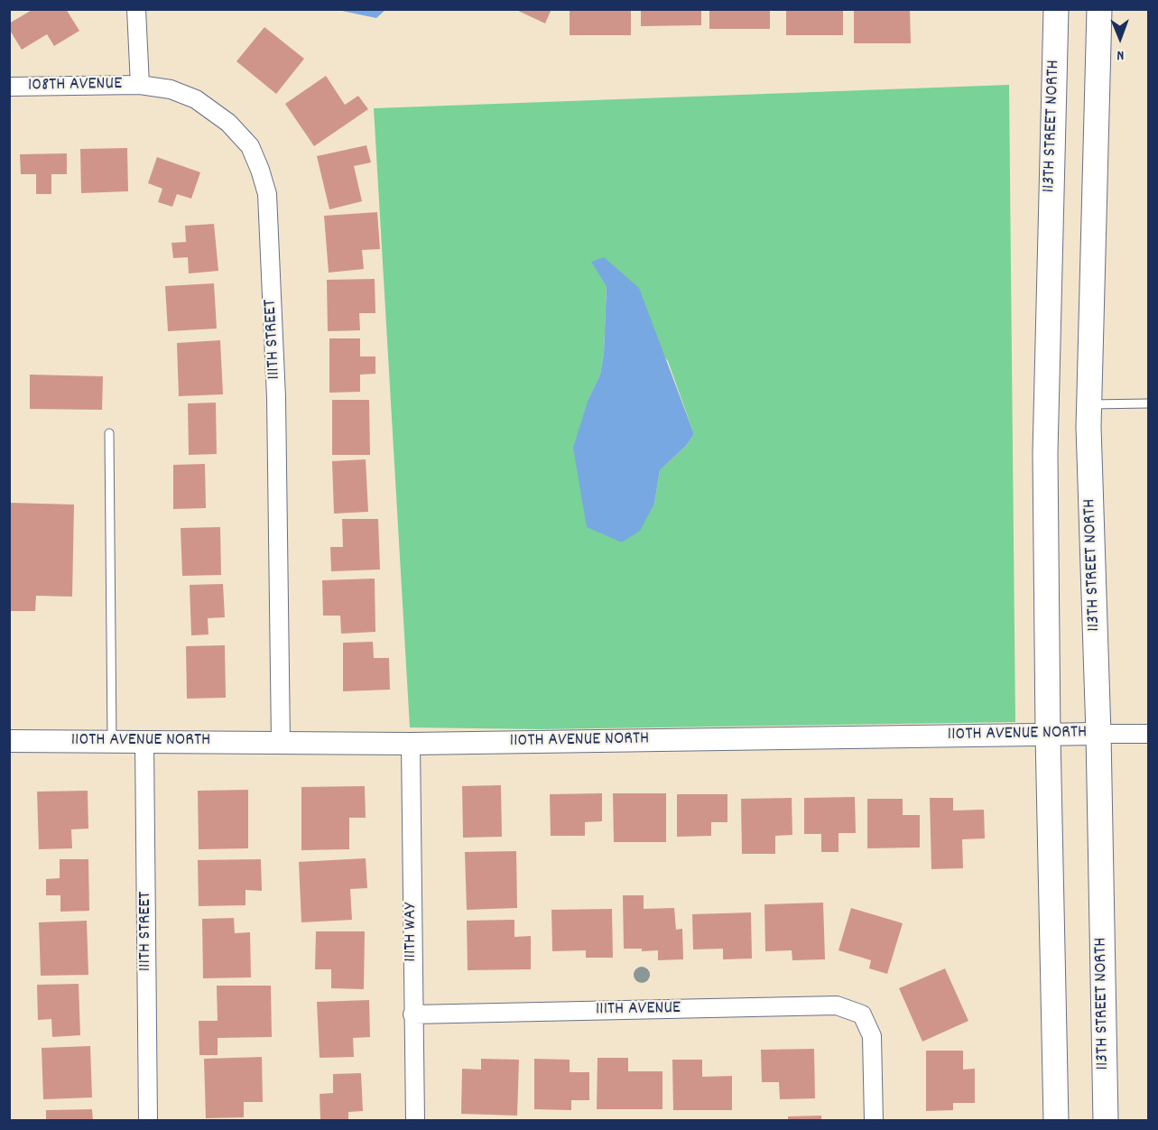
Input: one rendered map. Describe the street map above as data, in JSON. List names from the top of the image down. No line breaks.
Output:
{"streets":{"main road":["113TH STREET NORTH"],"street":["108TH AVENUE","111TH STREET","110TH AVENUE NORTH","111TH WAY","111TH AVENUE"]},"crossings":[["108TH AVENUE","111TH STREET"],["113TH STREET NORTH","110TH AVENUE NORTH"],["111TH STREET","110TH AVENUE NORTH"],["110TH AVENUE NORTH","111TH WAY"],["111TH WAY","111TH AVENUE"]],"north":"bottom"}
